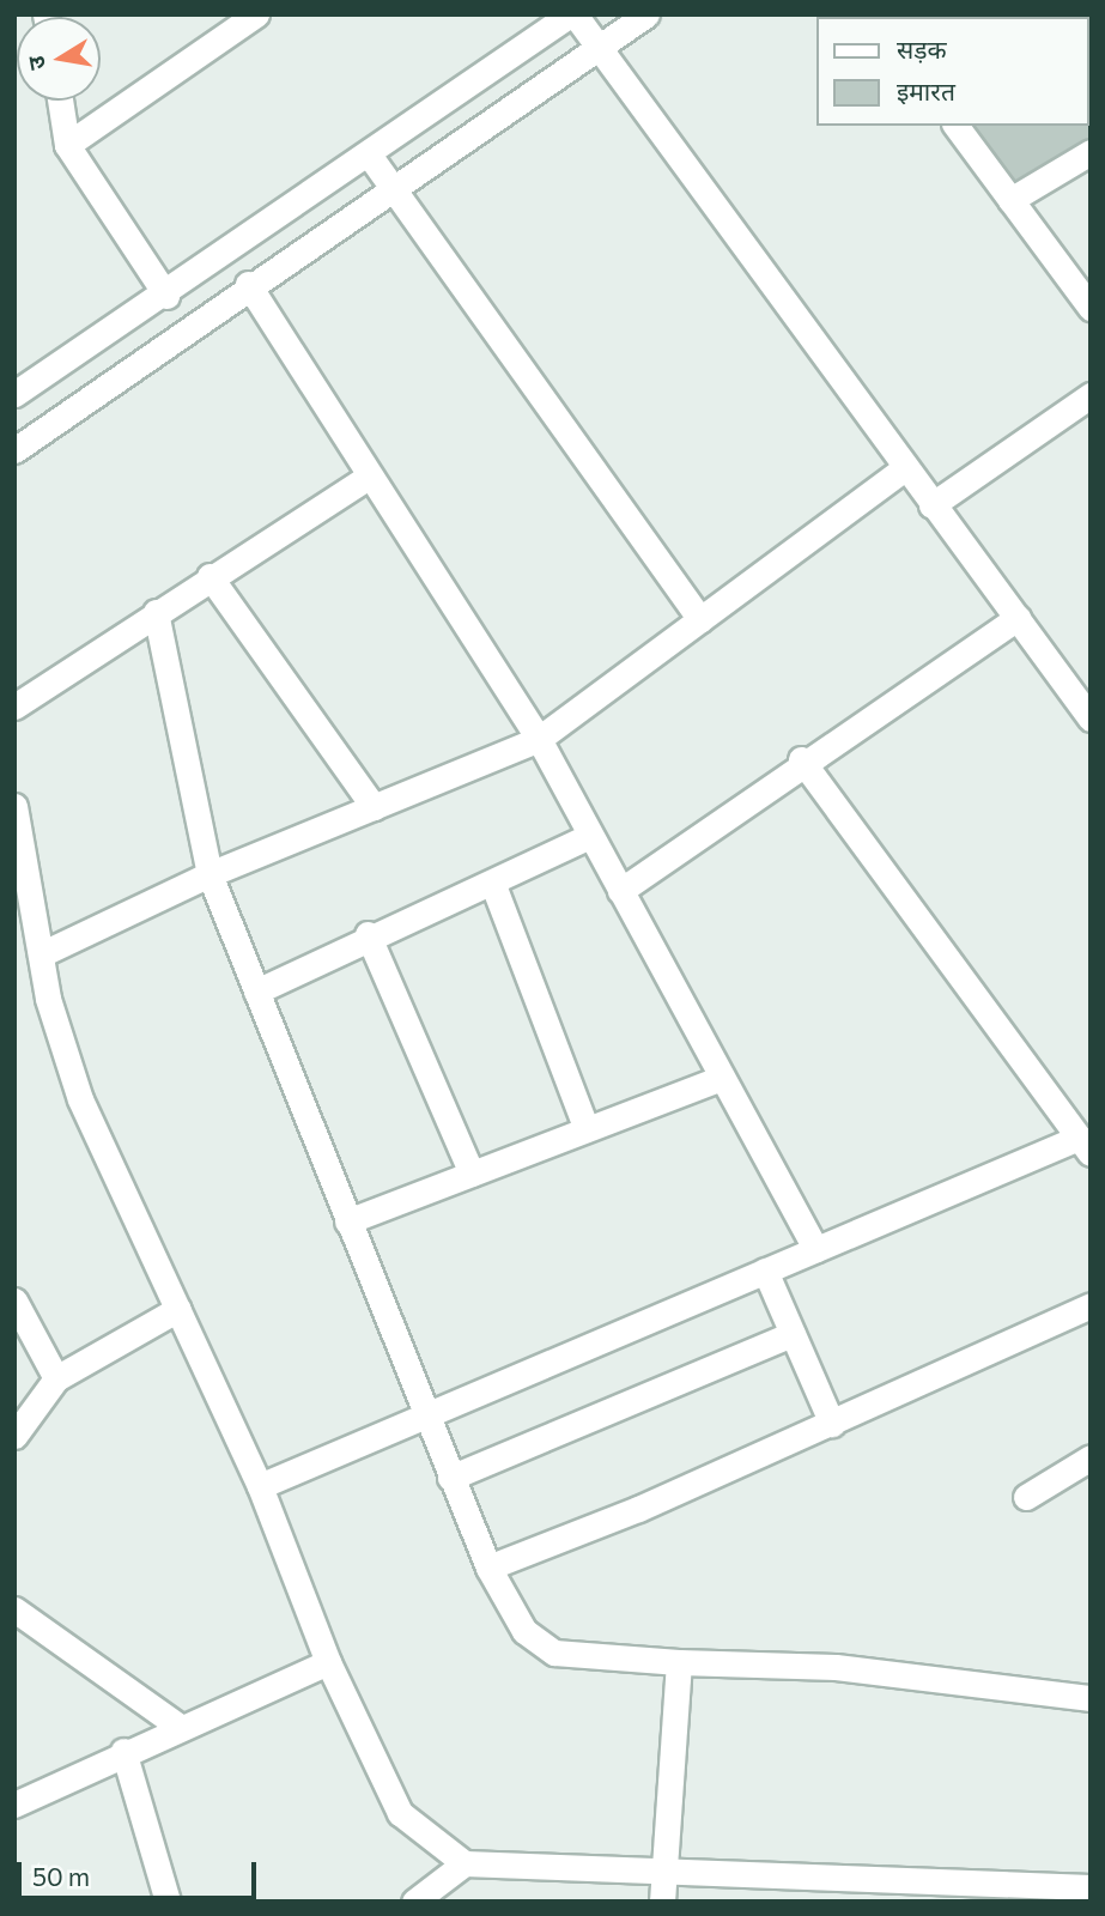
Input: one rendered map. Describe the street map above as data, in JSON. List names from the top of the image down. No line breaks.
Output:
{"legend":["सड़क","इमारत"],"scale_bar":"50 m","north":"left"}
